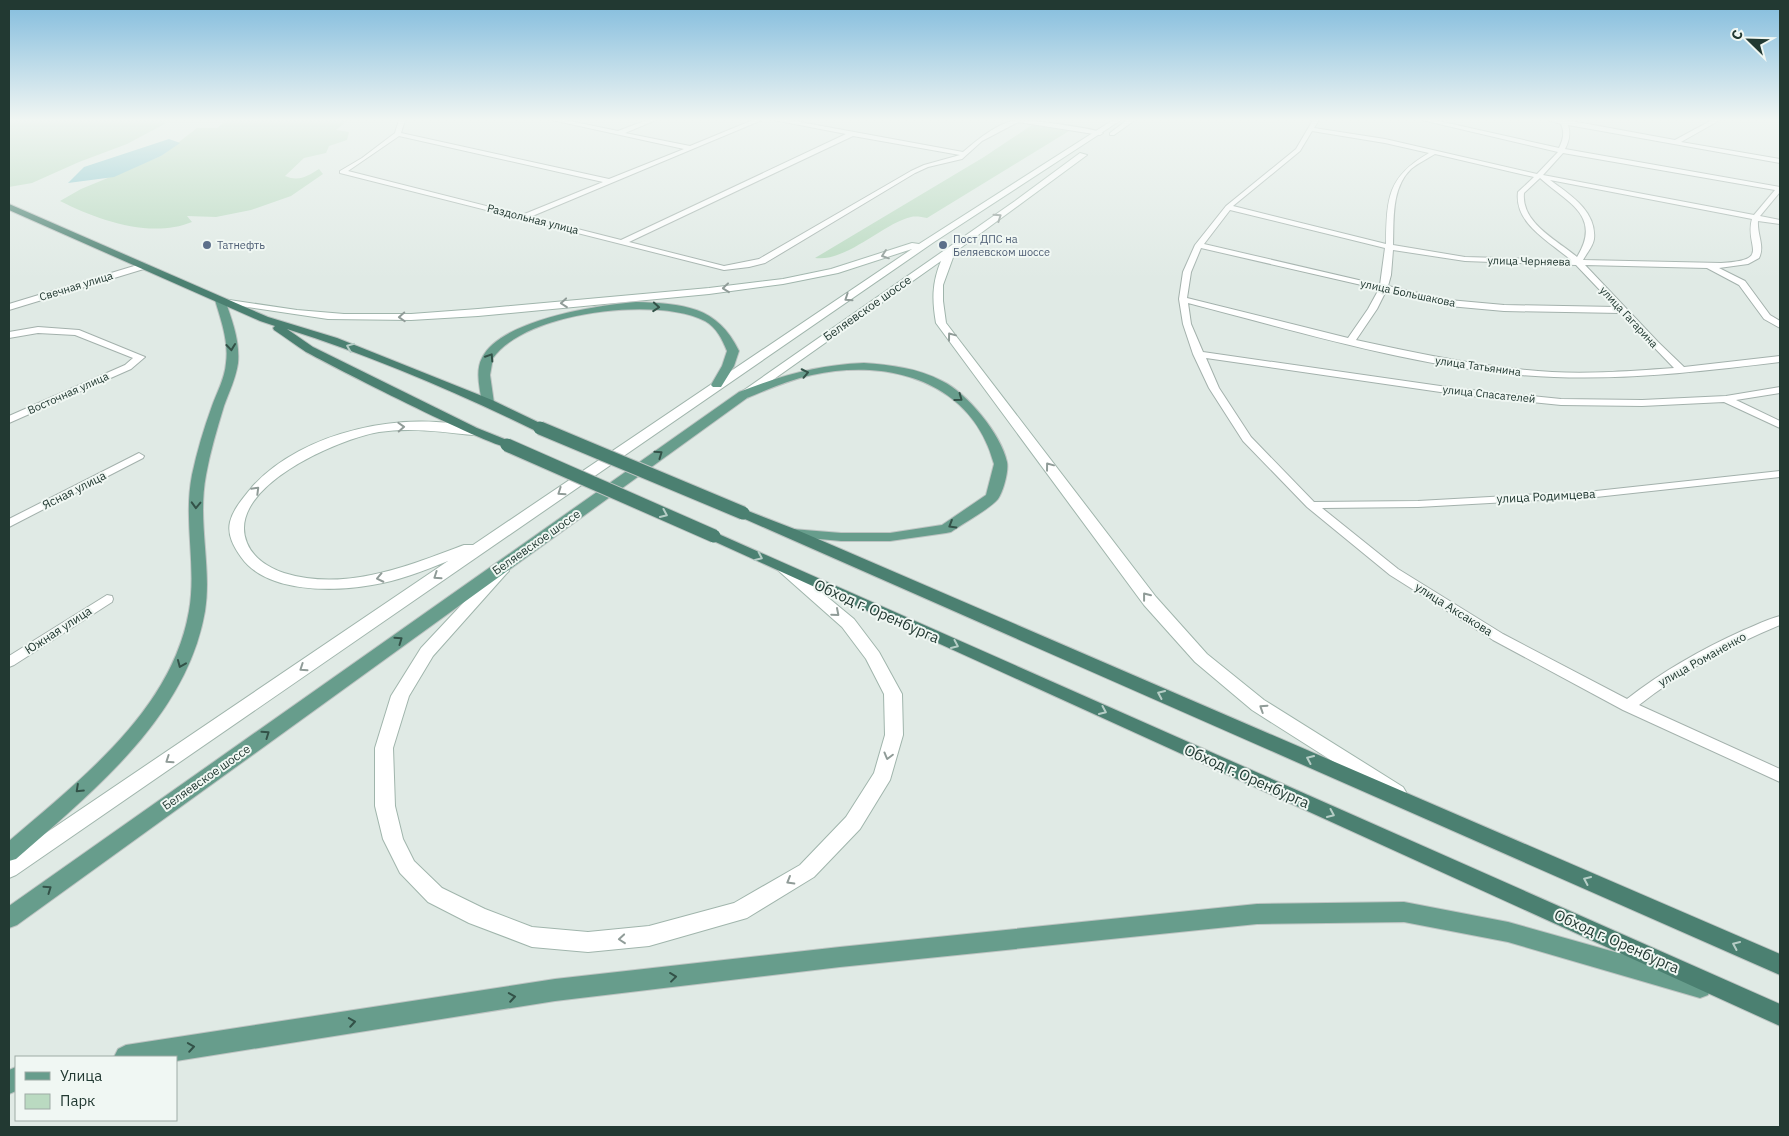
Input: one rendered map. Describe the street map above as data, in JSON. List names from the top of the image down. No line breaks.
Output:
{"streets":{"highway":["Обход г. Оренбурга"],"main road":["Свечная улица","Беляевское шоссе"],"street":["Раздольная улица","улица Черняева","улица Большакова","улица Гагарина","улица Татьянина","Восточная улица","улица Спасателей","Ясная улица","улица Родимцева","улица Аксакова","Южная улица","улица Романенко"]},"crossings":[["улица Черняева","улица Гагарина"],["улица Черняева","улица Аксакова"],["улица Большакова","улица Гагарина"],["улица Большакова","улица Аксакова"],["улица Гагарина","улица Татьянина"],["улица Татьянина","улица Аксакова"],["улица Спасателей","улица Аксакова"],["улица Родимцева","улица Аксакова"],["улица Аксакова","улица Романенко"]],"places":["Татнефть","Пост ДПС на Беляевском шоссе"],"legend":["Улица","Парк"],"north":"top left"}
